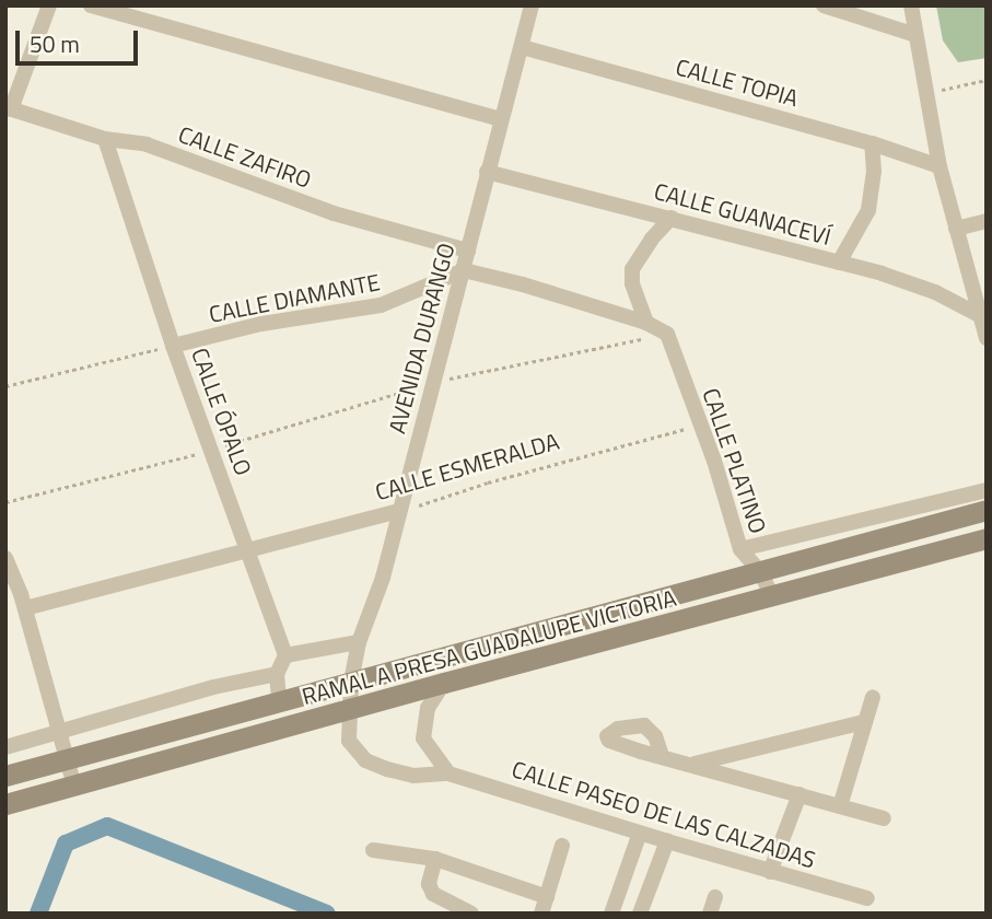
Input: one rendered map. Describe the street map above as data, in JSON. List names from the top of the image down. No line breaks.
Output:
{"streets":{"main road":["RAMAL A PRESA GUADALUPE VICTORIA"],"street":["CALLE TOPIA","CALLE ZAFIRO","CALLE GUANACEVÍ","CALLE DIAMANTE","AVENIDA DURANGO","CALLE ÓPALO","CALLE PLATINO","CALLE ESMERALDA","CALLE PASEO DE LAS CALZADAS"]},"crossings":[["CALLE TOPIA","AVENIDA DURANGO"],["CALLE ZAFIRO","AVENIDA DURANGO"],["CALLE ZAFIRO","CALLE ÓPALO"],["CALLE GUANACEVÍ","AVENIDA DURANGO"],["CALLE DIAMANTE","AVENIDA DURANGO"],["CALLE DIAMANTE","CALLE ÓPALO"],["AVENIDA DURANGO","CALLE ESMERALDA"],["AVENIDA DURANGO","RAMAL A PRESA GUADALUPE VICTORIA"],["AVENIDA DURANGO","CALLE PASEO DE LAS CALZADAS"],["CALLE ÓPALO","CALLE ESMERALDA"],["CALLE PLATINO","CALLE ESMERALDA"],["CALLE PLATINO","RAMAL A PRESA GUADALUPE VICTORIA"],["RAMAL A PRESA GUADALUPE VICTORIA","CALLE PASEO DE LAS CALZADAS"]],"scale_bar":"50 m"}
